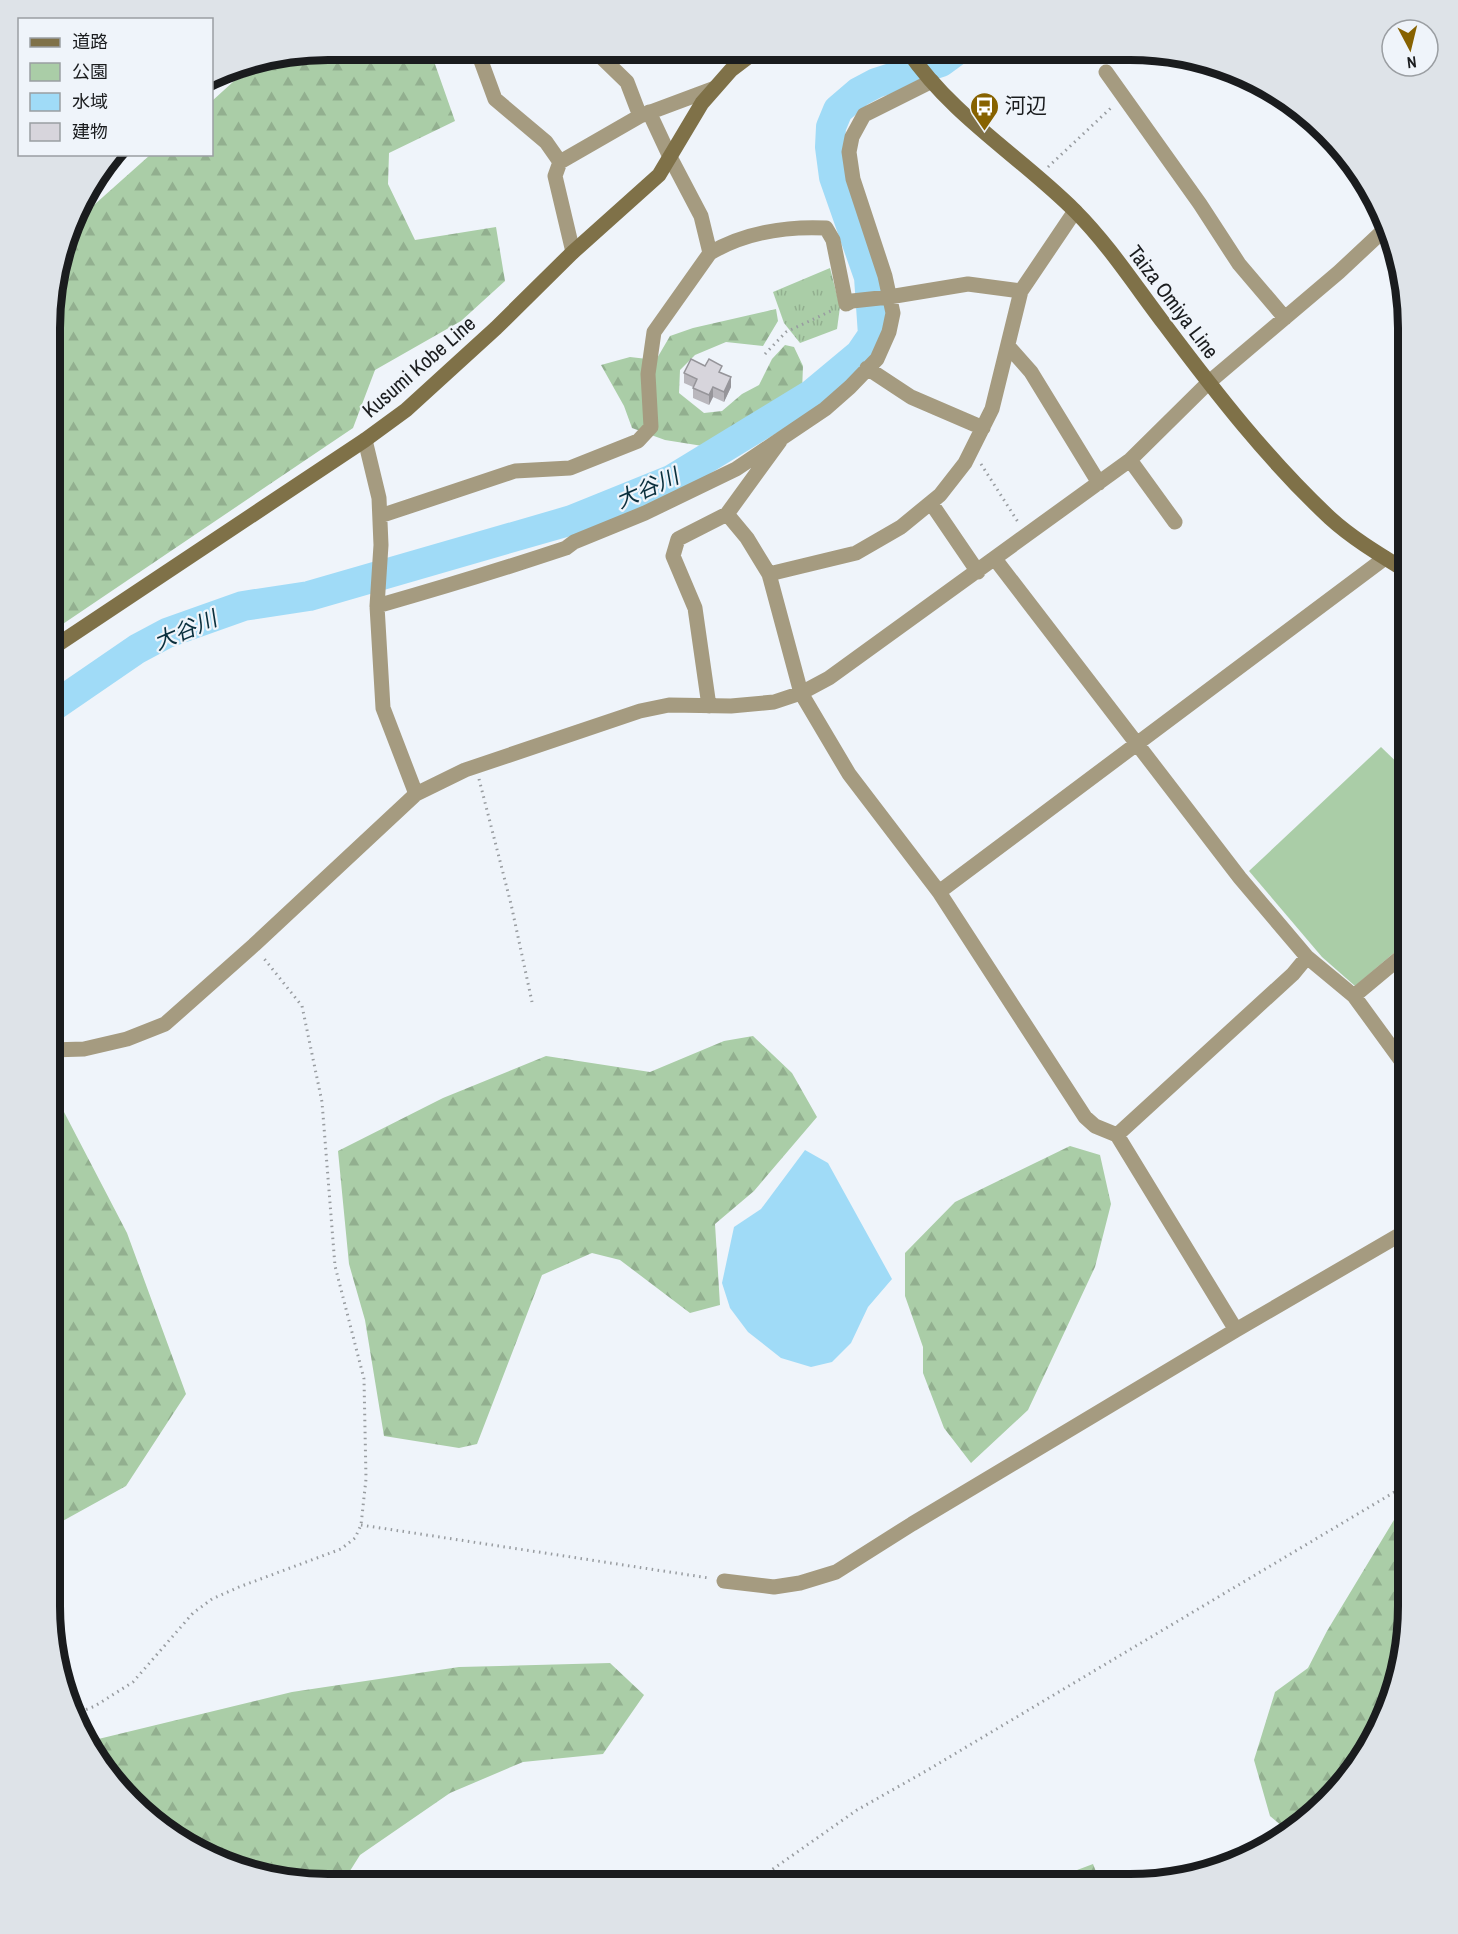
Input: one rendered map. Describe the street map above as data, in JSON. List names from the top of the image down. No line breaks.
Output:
{"streets":{"main road":["Taiza Omiya Line","Kusumi Kobe Line"]},"water":["大谷川"],"places":{"bus stop":["河辺"]},"legend":["道路","公園","水域","建物"],"north":"bottom"}
